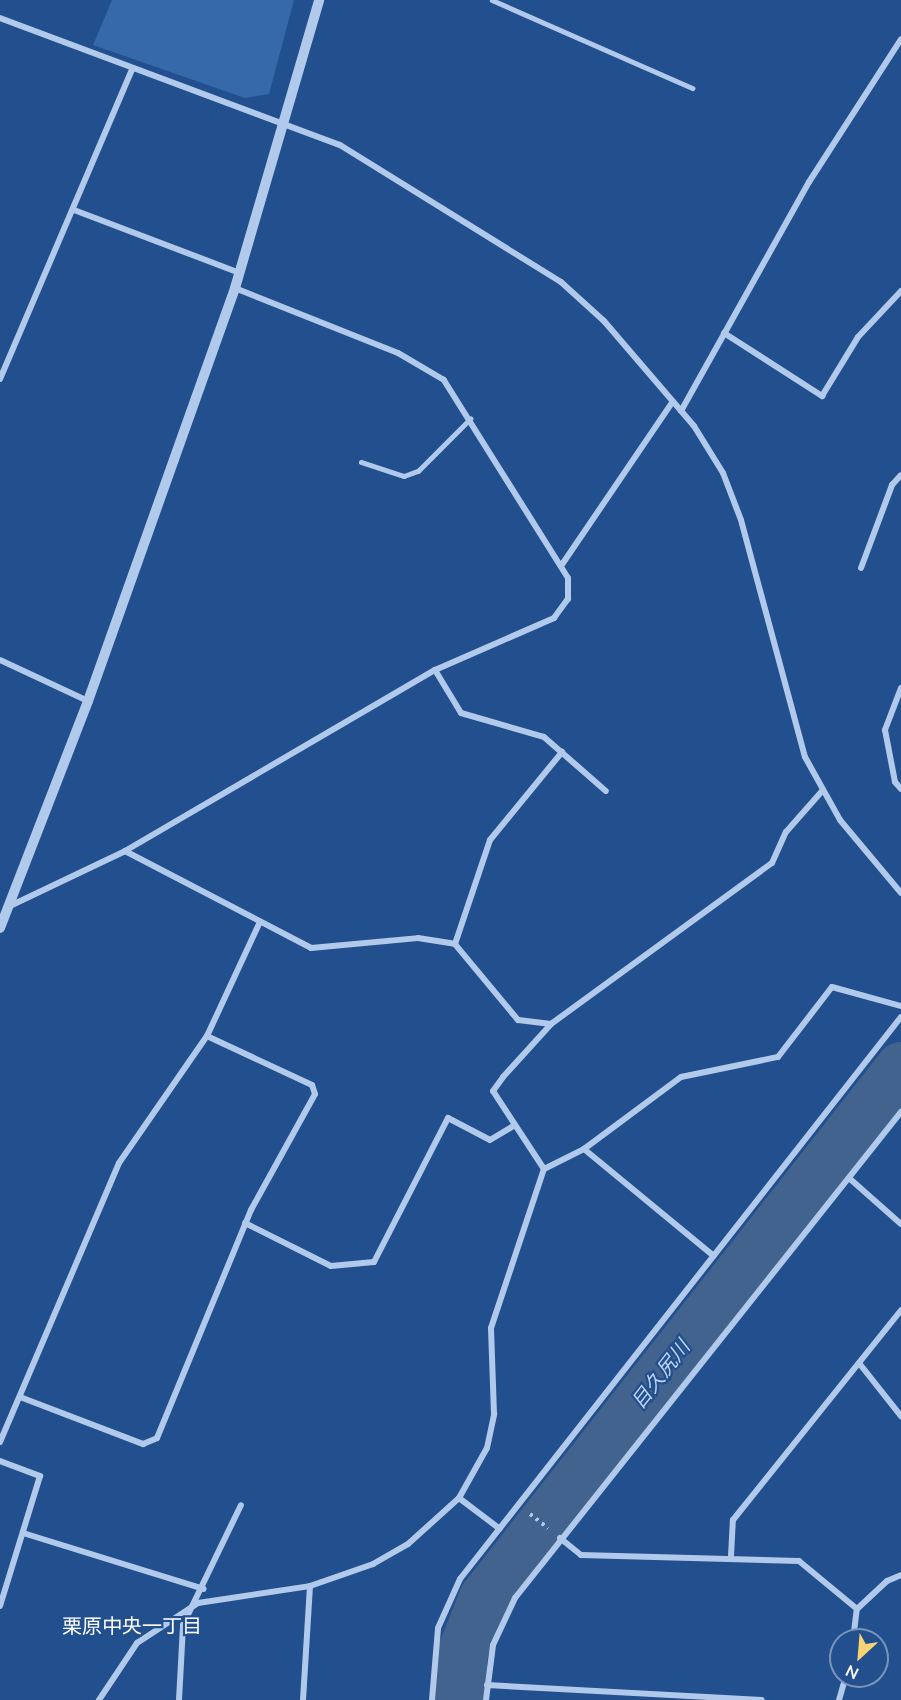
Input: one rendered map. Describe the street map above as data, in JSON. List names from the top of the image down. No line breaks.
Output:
{"districts":["栗原中央一丁目"],"water":["目久尻川"],"north":"bottom left"}
